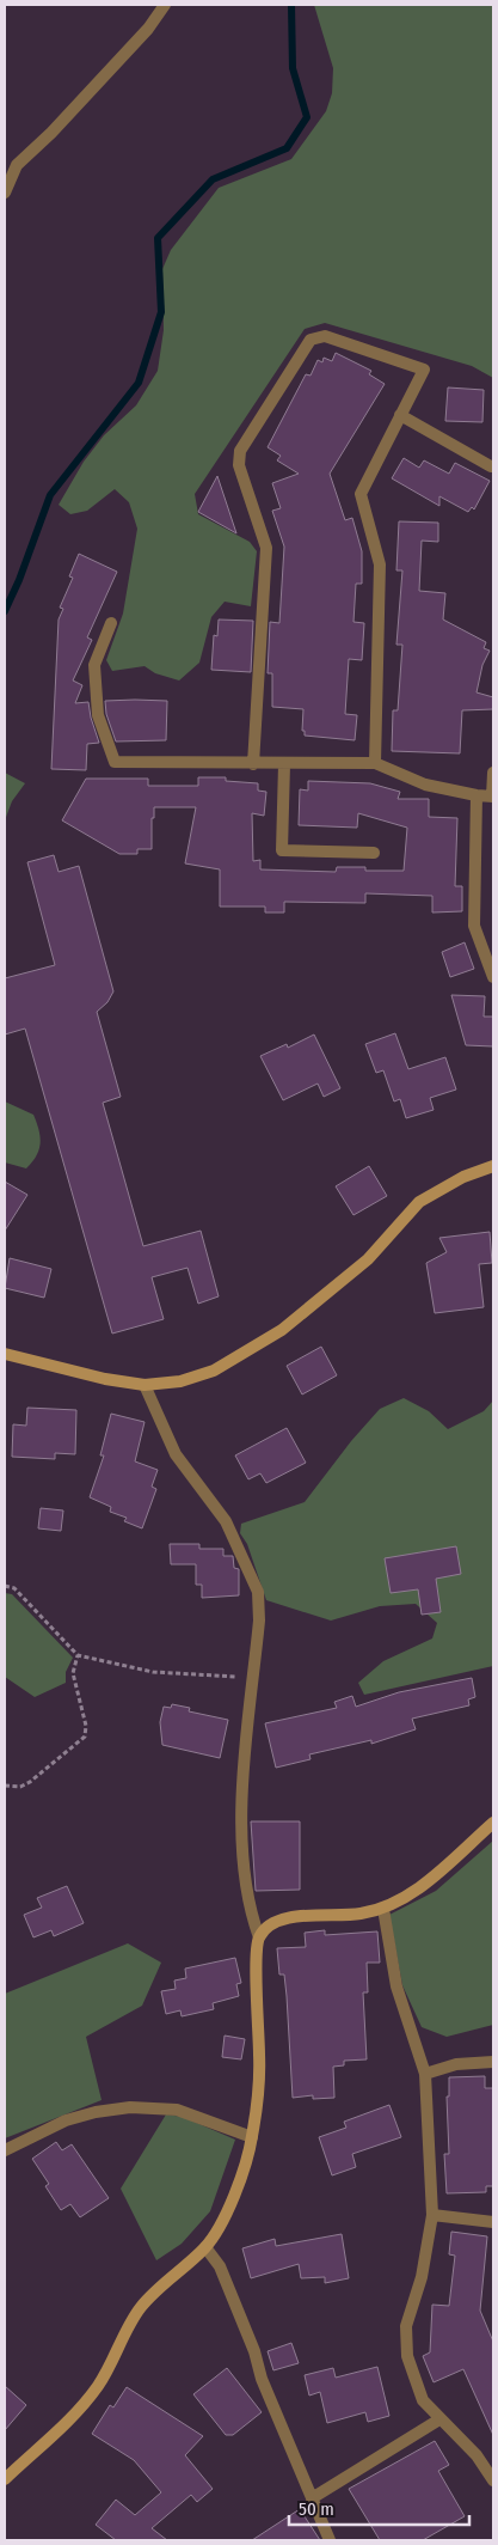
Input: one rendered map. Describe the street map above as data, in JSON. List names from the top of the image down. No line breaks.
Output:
{"scale_bar":"50 m"}
